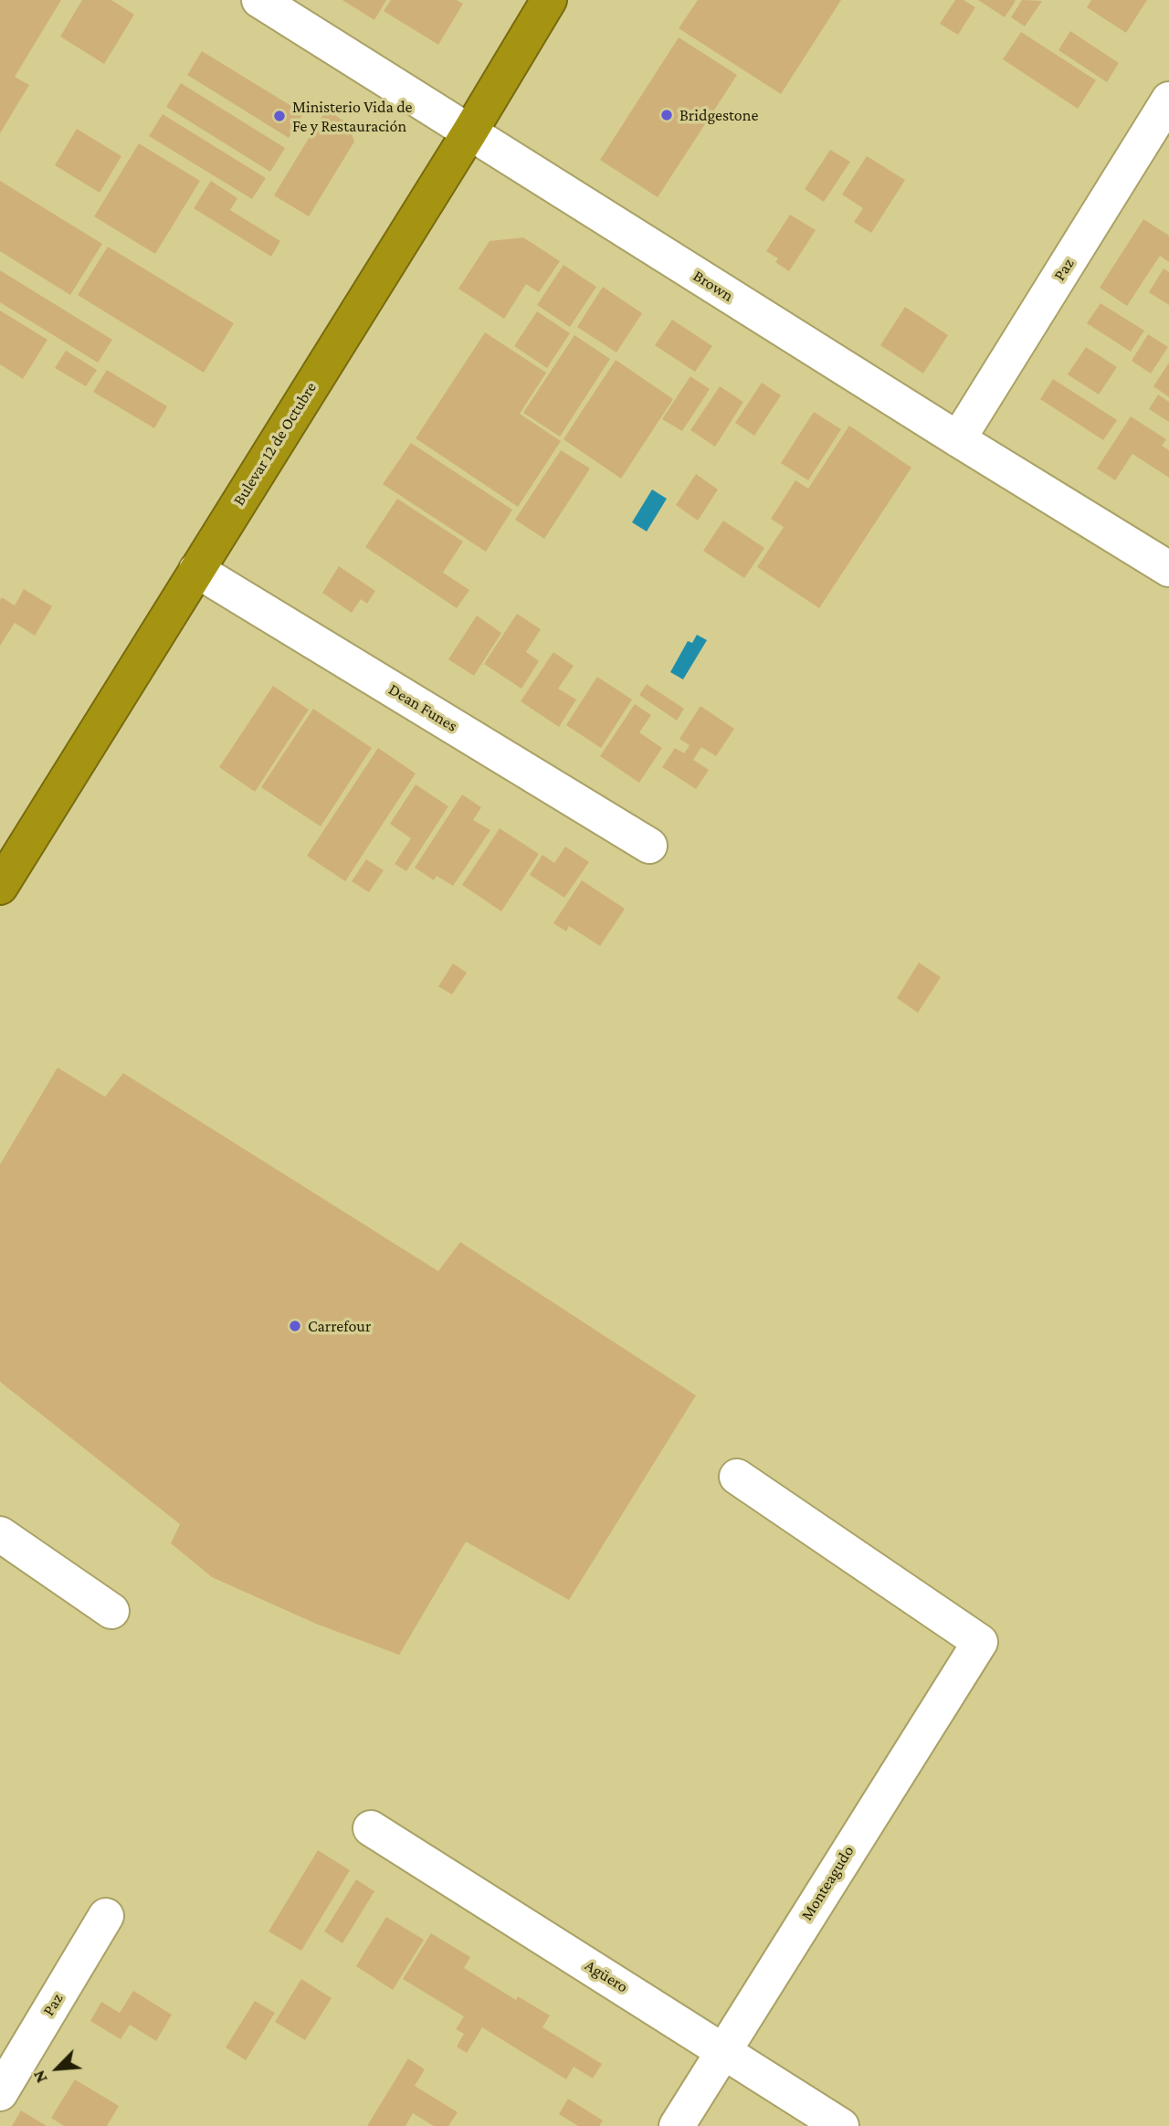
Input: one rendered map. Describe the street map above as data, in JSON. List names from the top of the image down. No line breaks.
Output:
{"streets":{"highway":["Bulevar 12 de Octubre"],"street":["Paz","Brown","Dean Funes","Monteagudo","Agüero"]},"crossings":[["Paz","Brown"],["Brown","Bulevar 12 de Octubre"],["Bulevar 12 de Octubre","Dean Funes"],["Monteagudo","Agüero"]],"places":["Bridgestone","Ministerio Vida de Fe y Restauración","Carrefour"],"north":"bottom left"}
